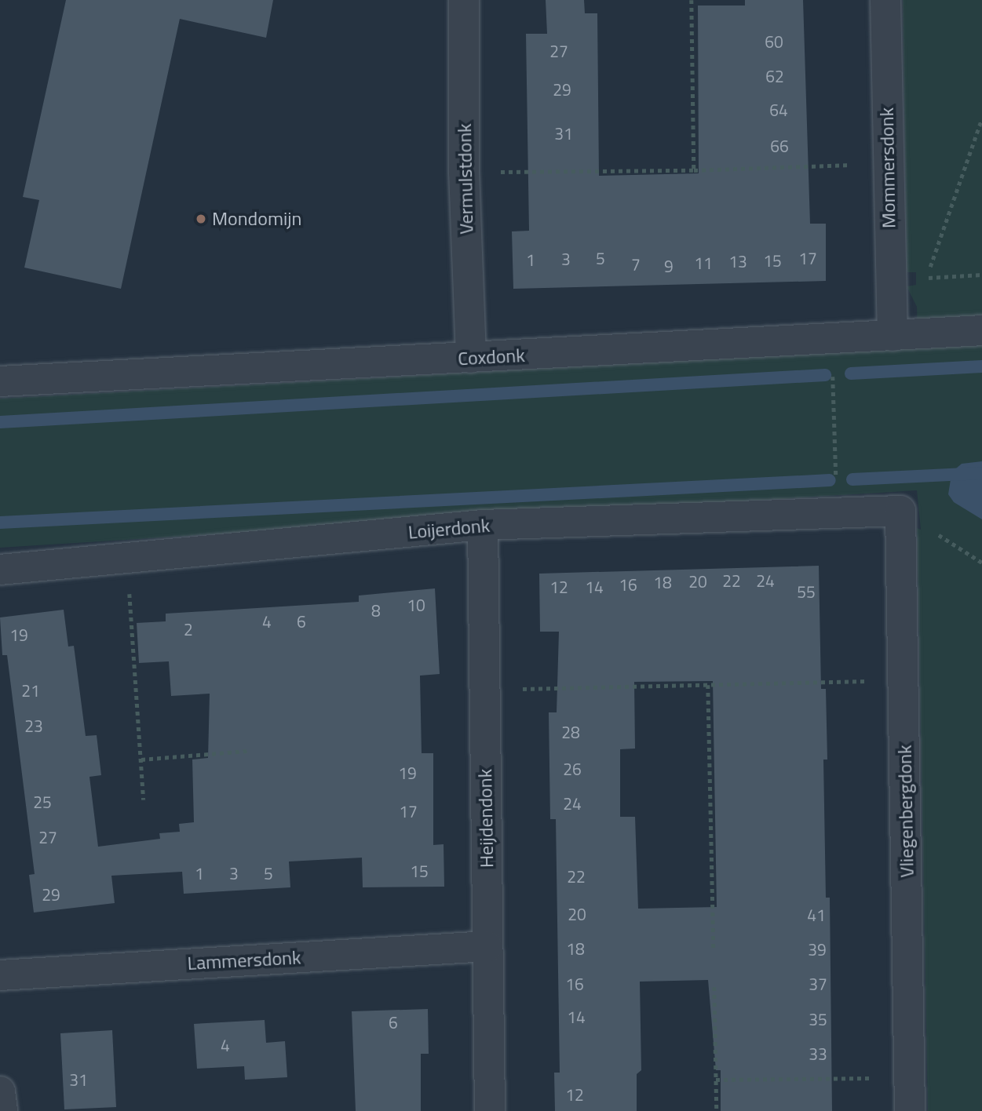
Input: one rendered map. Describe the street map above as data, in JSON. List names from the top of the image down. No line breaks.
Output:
{"streets":{"street":["Mommersdonk","Vermulstdonk","Coxdonk","Loijerdonk","Vliegenbergdonk","Heijdendonk","Lammersdonk"]},"crossings":[["Mommersdonk","Coxdonk"],["Vermulstdonk","Coxdonk"],["Loijerdonk","Vliegenbergdonk"],["Loijerdonk","Heijdendonk"],["Heijdendonk","Lammersdonk"]],"places":["Mondomijn"],"house_numbers":["60","27","62","29","64","31","66","5","17","3","1","15","13","11","7","9","22","24","20","18","16","12","14","55","10","8","4","6","2","19","21","23","28","26","19","25","24","17","27","15","1","3","5","22","29","20","41","18","39","16","37","14","35","6","4","33","31","12"]}
